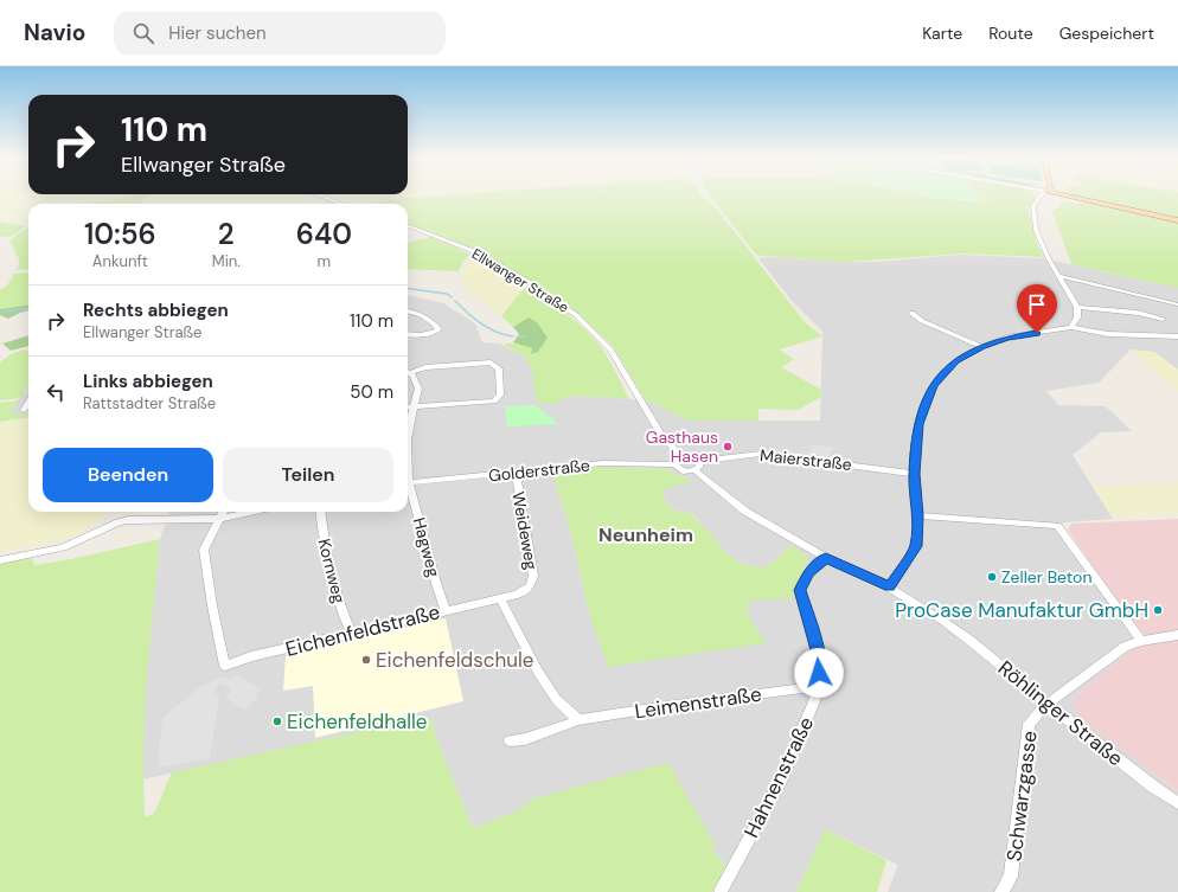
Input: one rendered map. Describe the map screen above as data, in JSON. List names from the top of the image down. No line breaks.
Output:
{"streets":{"street":["Ellwanger Straße","Maierstraße","Golderstraße","Weideweg","Hagweg","Kornweg","Eichenfeldstraße","Leimenstraße","Röhlinger Straße","Hahnenstraße","Schwarzgasse"]},"crossings":[["Ellwanger Straße","Golderstraße"],["Golderstraße","Weideweg"],["Weideweg","Eichenfeldstraße"],["Hagweg","Eichenfeldstraße"],["Kornweg","Eichenfeldstraße"],["Leimenstraße","Hahnenstraße"],["Röhlinger Straße","Schwarzgasse"]],"districts":["Neunheim"],"places":["Gasthaus Hasen","Zeller Beton","ProCase Manufaktur GmbH","Eichenfeldschule","Eichenfeldhalle"],"page":{"header":"Navio","search":"Hier suchen","nav":["Karte","Route","Gespeichert"],"turn":["110 m","Ellwanger Straße"],"eta":["10:56","Ankunft","2","Min.","640","m"],"list":[{"name":"Rechts abbiegen","note":"Ellwanger Straße","value":"110 m"},{"name":"Links abbiegen","note":"Rattstadter Straße","value":"50 m"}],"buttons":["Beenden","Teilen"]}}
